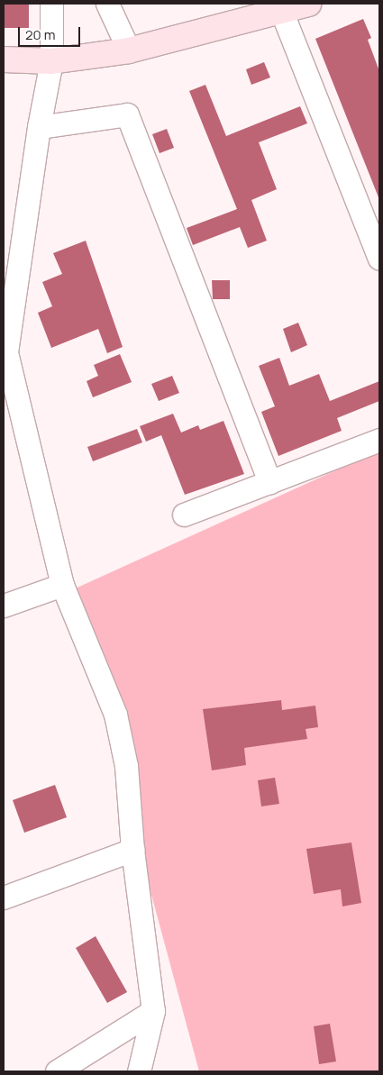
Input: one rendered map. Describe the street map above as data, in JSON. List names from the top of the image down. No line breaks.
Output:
{"scale_bar":"20 m"}
